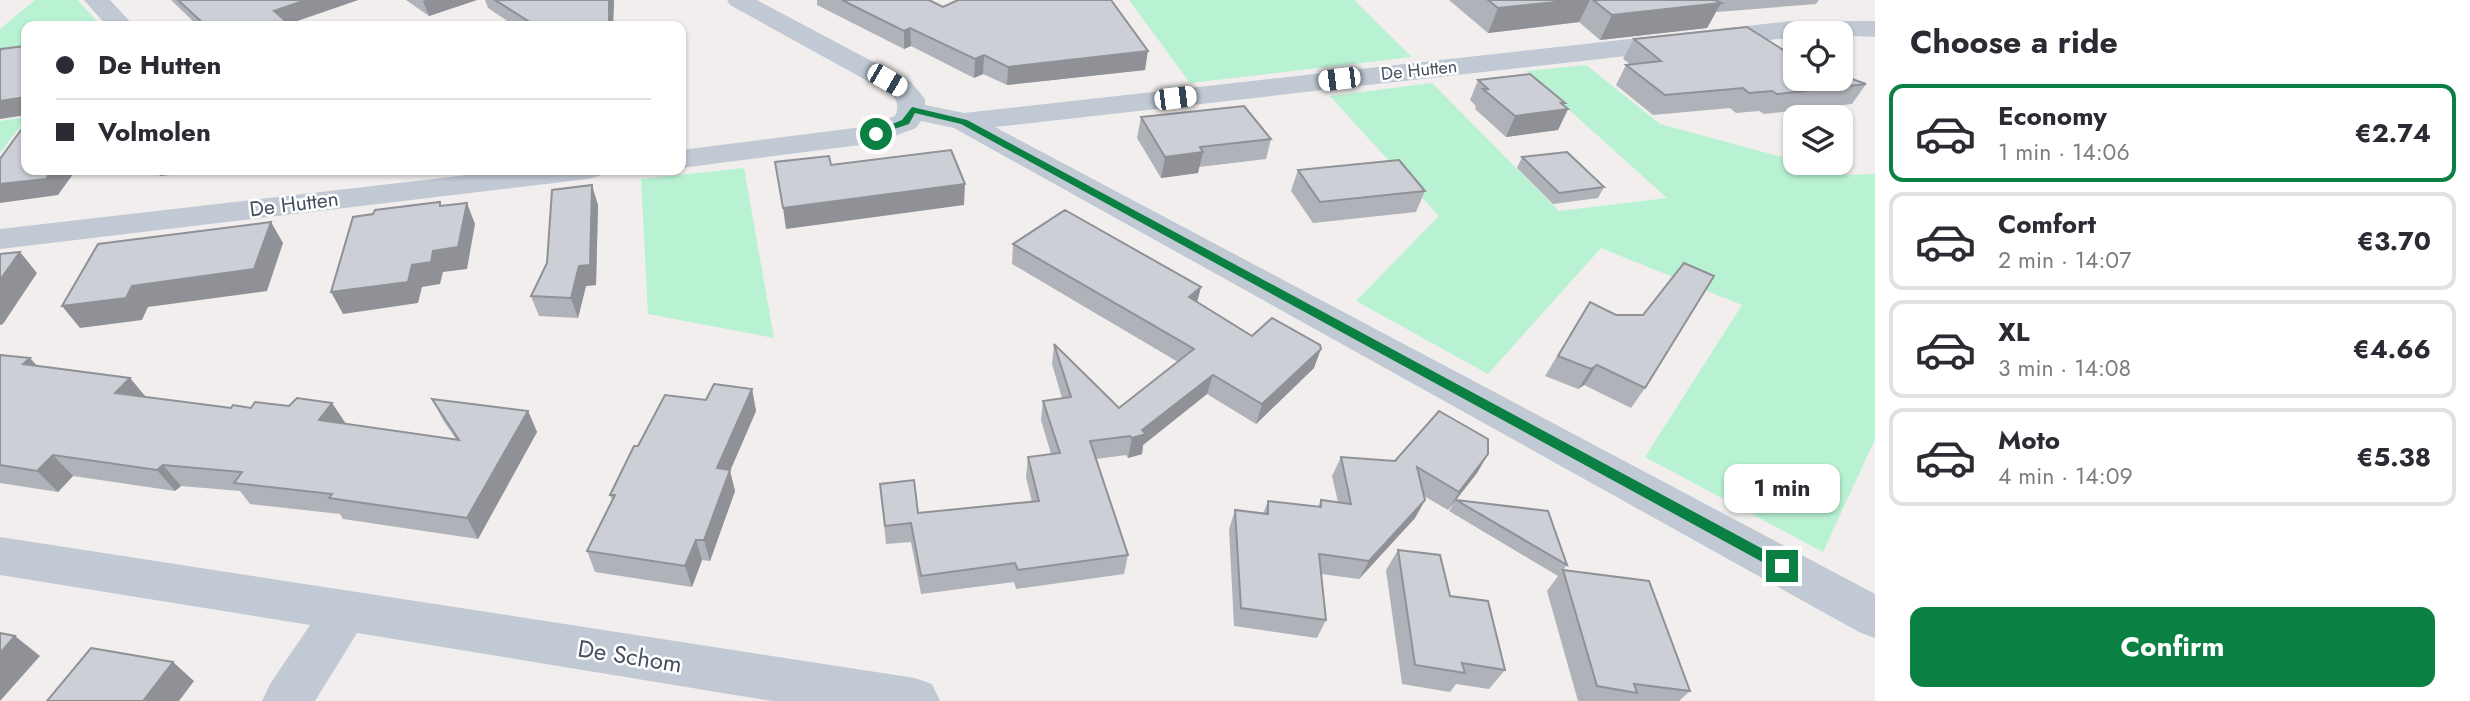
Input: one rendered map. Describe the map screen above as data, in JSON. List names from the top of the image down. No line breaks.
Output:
{"streets":{"street":["De Hutten","De Schom"]},"page":{"heading":"Choose a ride","banner":["De Hutten","Volmolen"],"list":[{"name":"Economy","note":"1 min · 14:06","value":"€2.74"},{"name":"Comfort","note":"2 min · 14:07","value":"€3.70"},{"name":"XL","note":"3 min · 14:08","value":"€4.66"},{"name":"Moto","note":"4 min · 14:09","value":"€5.38"}],"bubble":"1 min","buttons":"Confirm"}}
